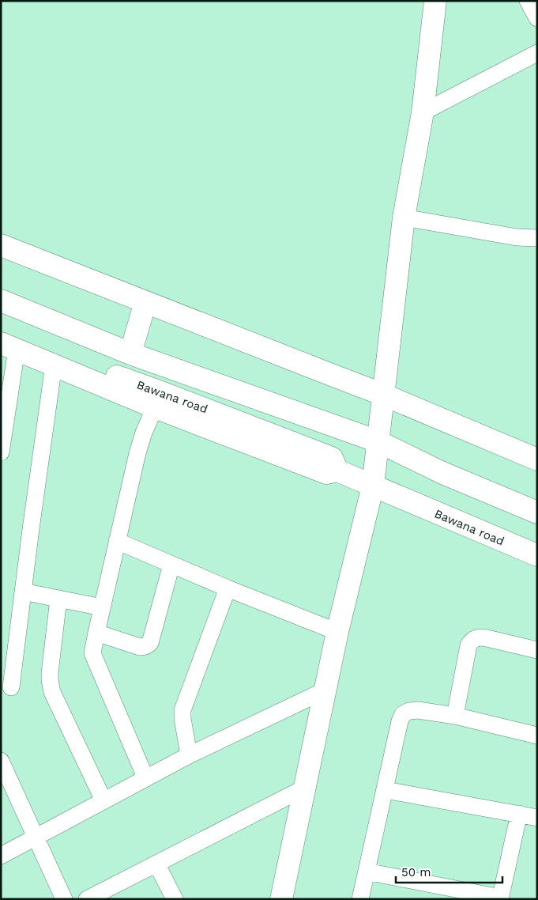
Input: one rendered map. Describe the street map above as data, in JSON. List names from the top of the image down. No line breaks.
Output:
{"streets":{"street":["Bawana road"]},"scale_bar":"50 m"}
